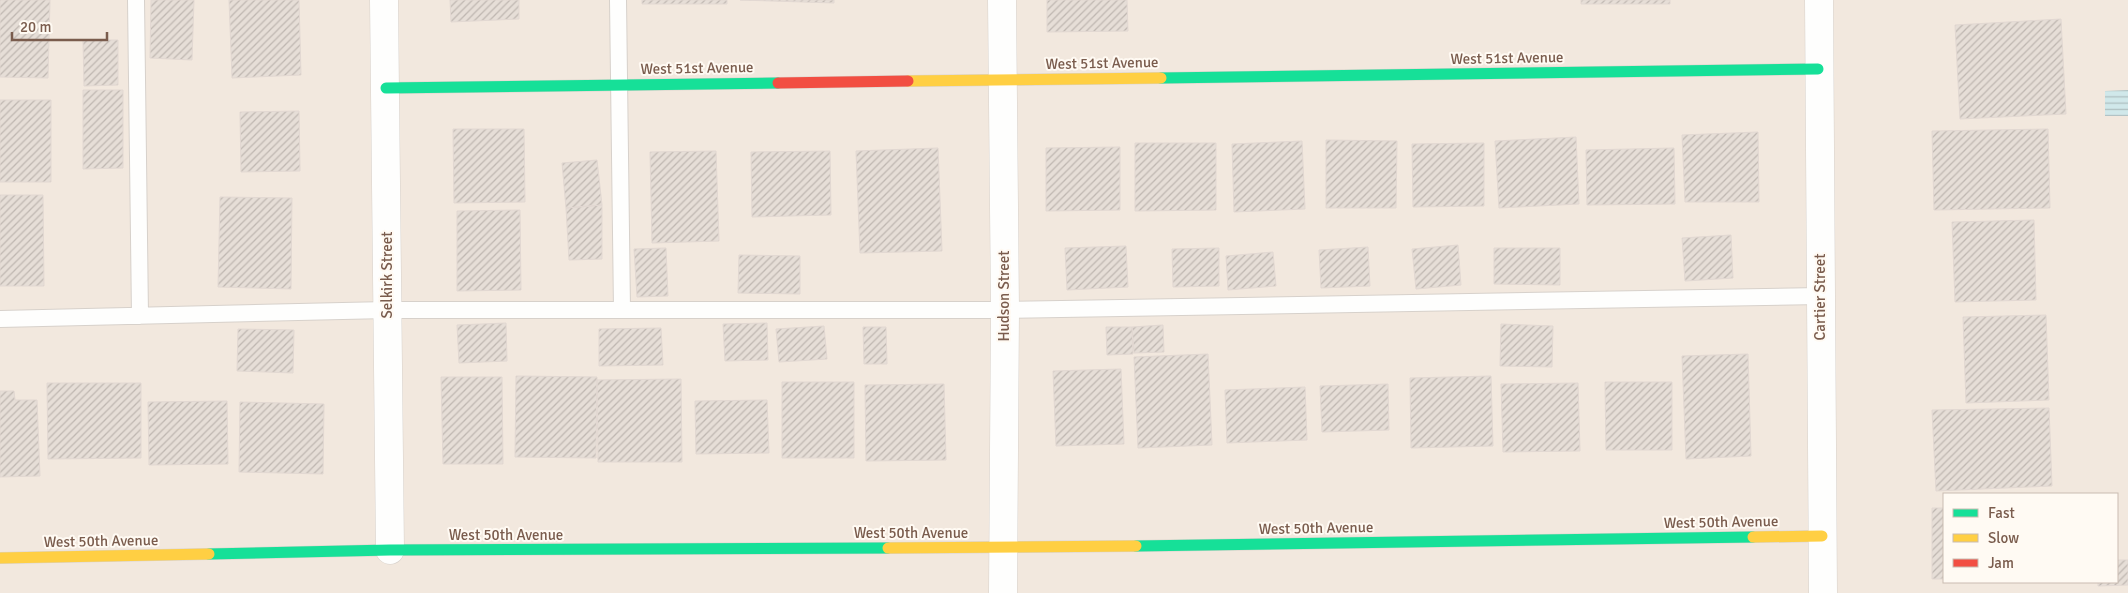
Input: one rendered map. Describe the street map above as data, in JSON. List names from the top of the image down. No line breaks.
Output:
{"streets":{"street":["West 51st Avenue","Selkirk Street","Hudson Street","Cartier Street","West 50th Avenue"]},"crossings":[["West 51st Avenue","Selkirk Street"],["West 51st Avenue","Hudson Street"],["West 51st Avenue","Cartier Street"],["Selkirk Street","West 50th Avenue"],["Hudson Street","West 50th Avenue"],["Cartier Street","West 50th Avenue"]],"legend":["Fast","Slow","Jam"],"scale_bar":"20 m"}
